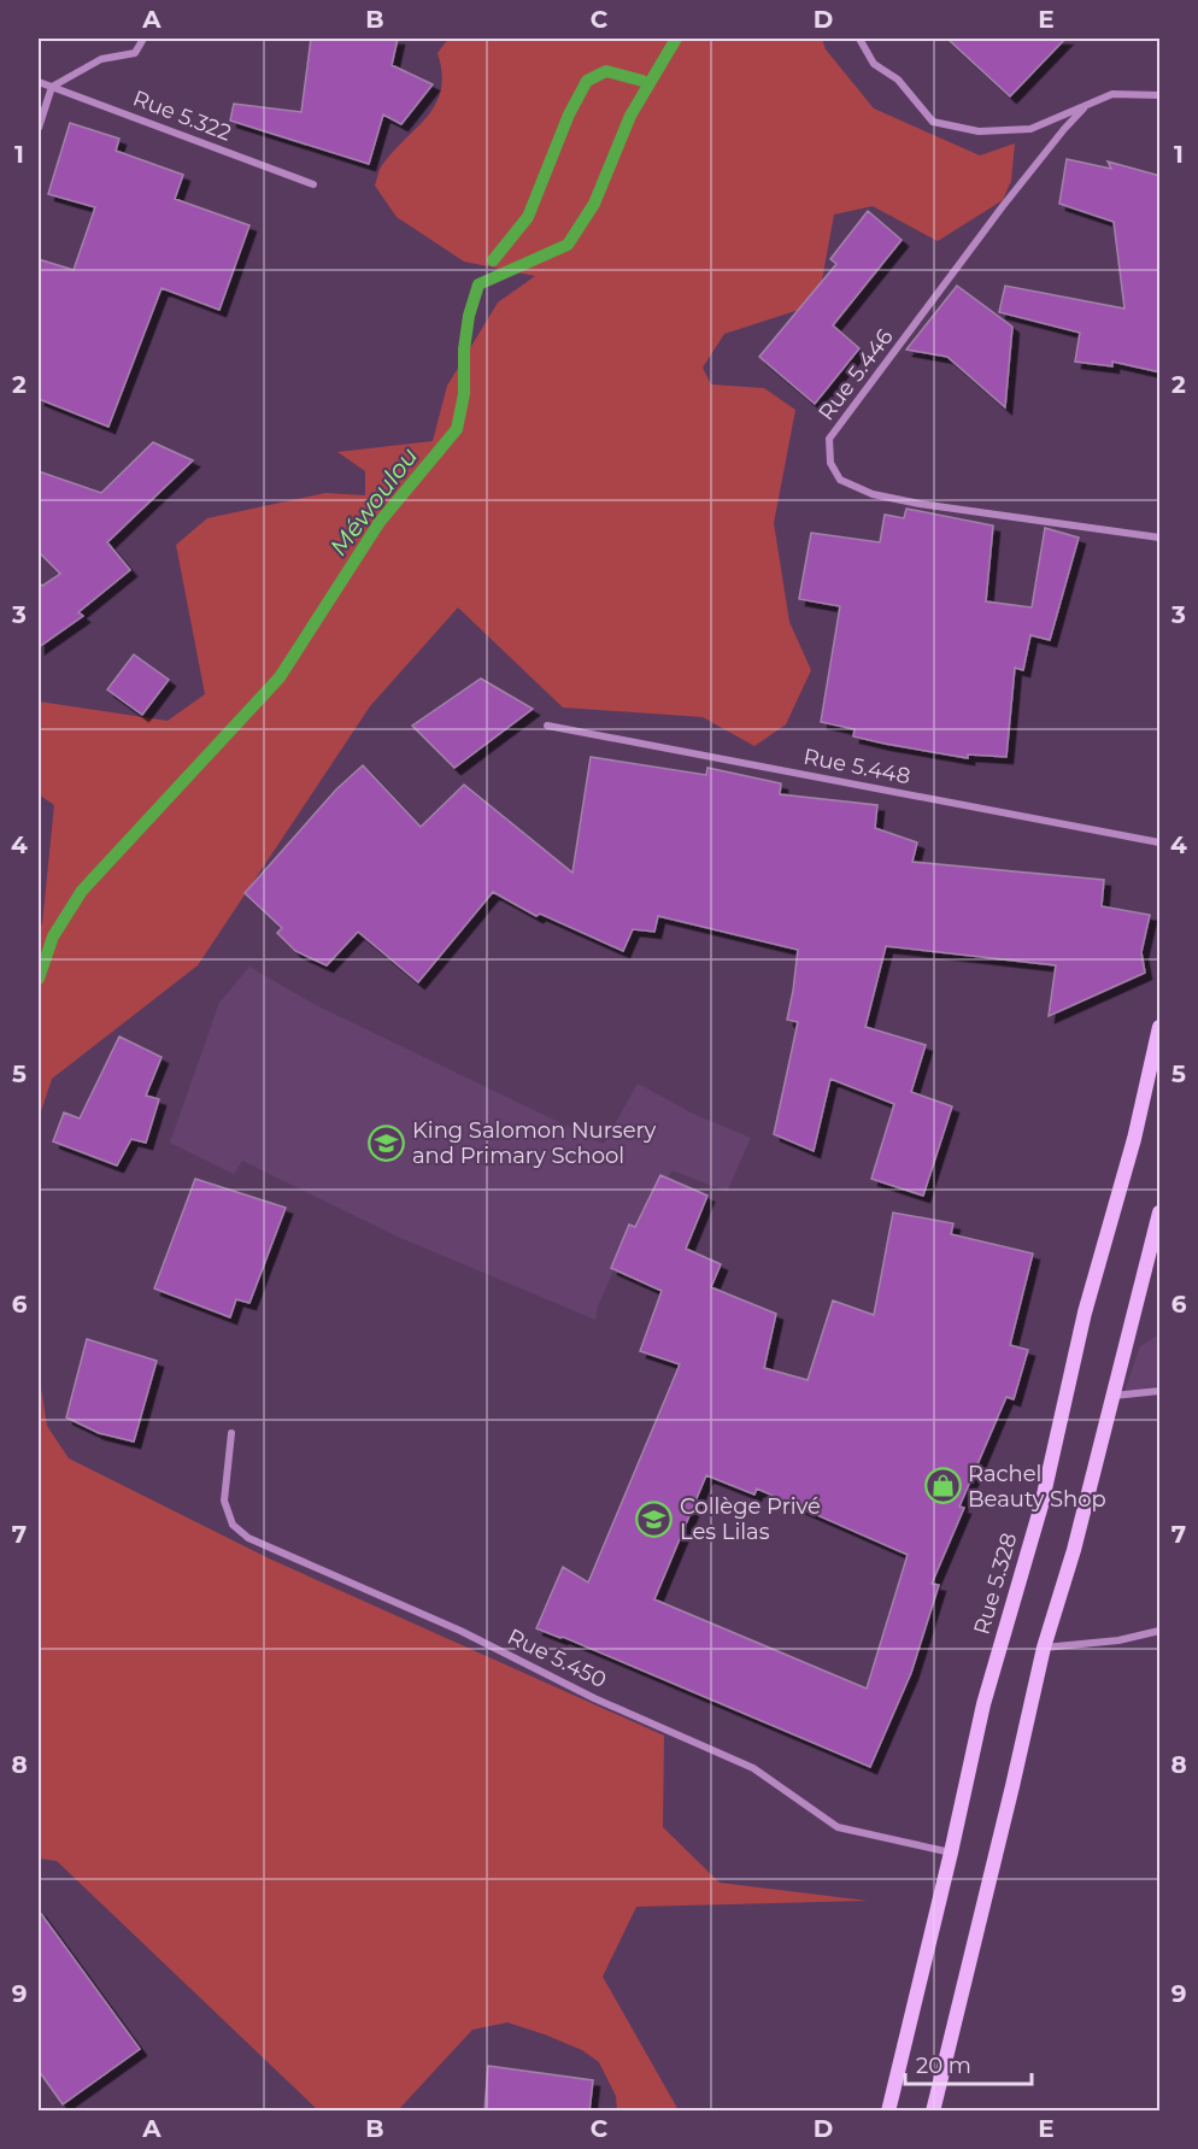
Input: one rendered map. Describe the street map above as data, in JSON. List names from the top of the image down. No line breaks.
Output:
{"streets":{"main road":["Rue 5.328"],"street":["Rue 5.322","Rue 5.446","Rue 5.448","Rue 5.450"]},"crossings":[["Rue 5.328","Rue 5.450"]],"water":["Méwoulou"],"places":{"school or university":["King Salomon Nursery and Primary School","Collège Privé Les Lilas"],"shop":["Rachel Beauty Shop"]},"scale_bar":"20 m","grid":{"columns":["A","B","C","D","E"],"rows":["1","2","3","4","5","6","7","8","9"]}}
